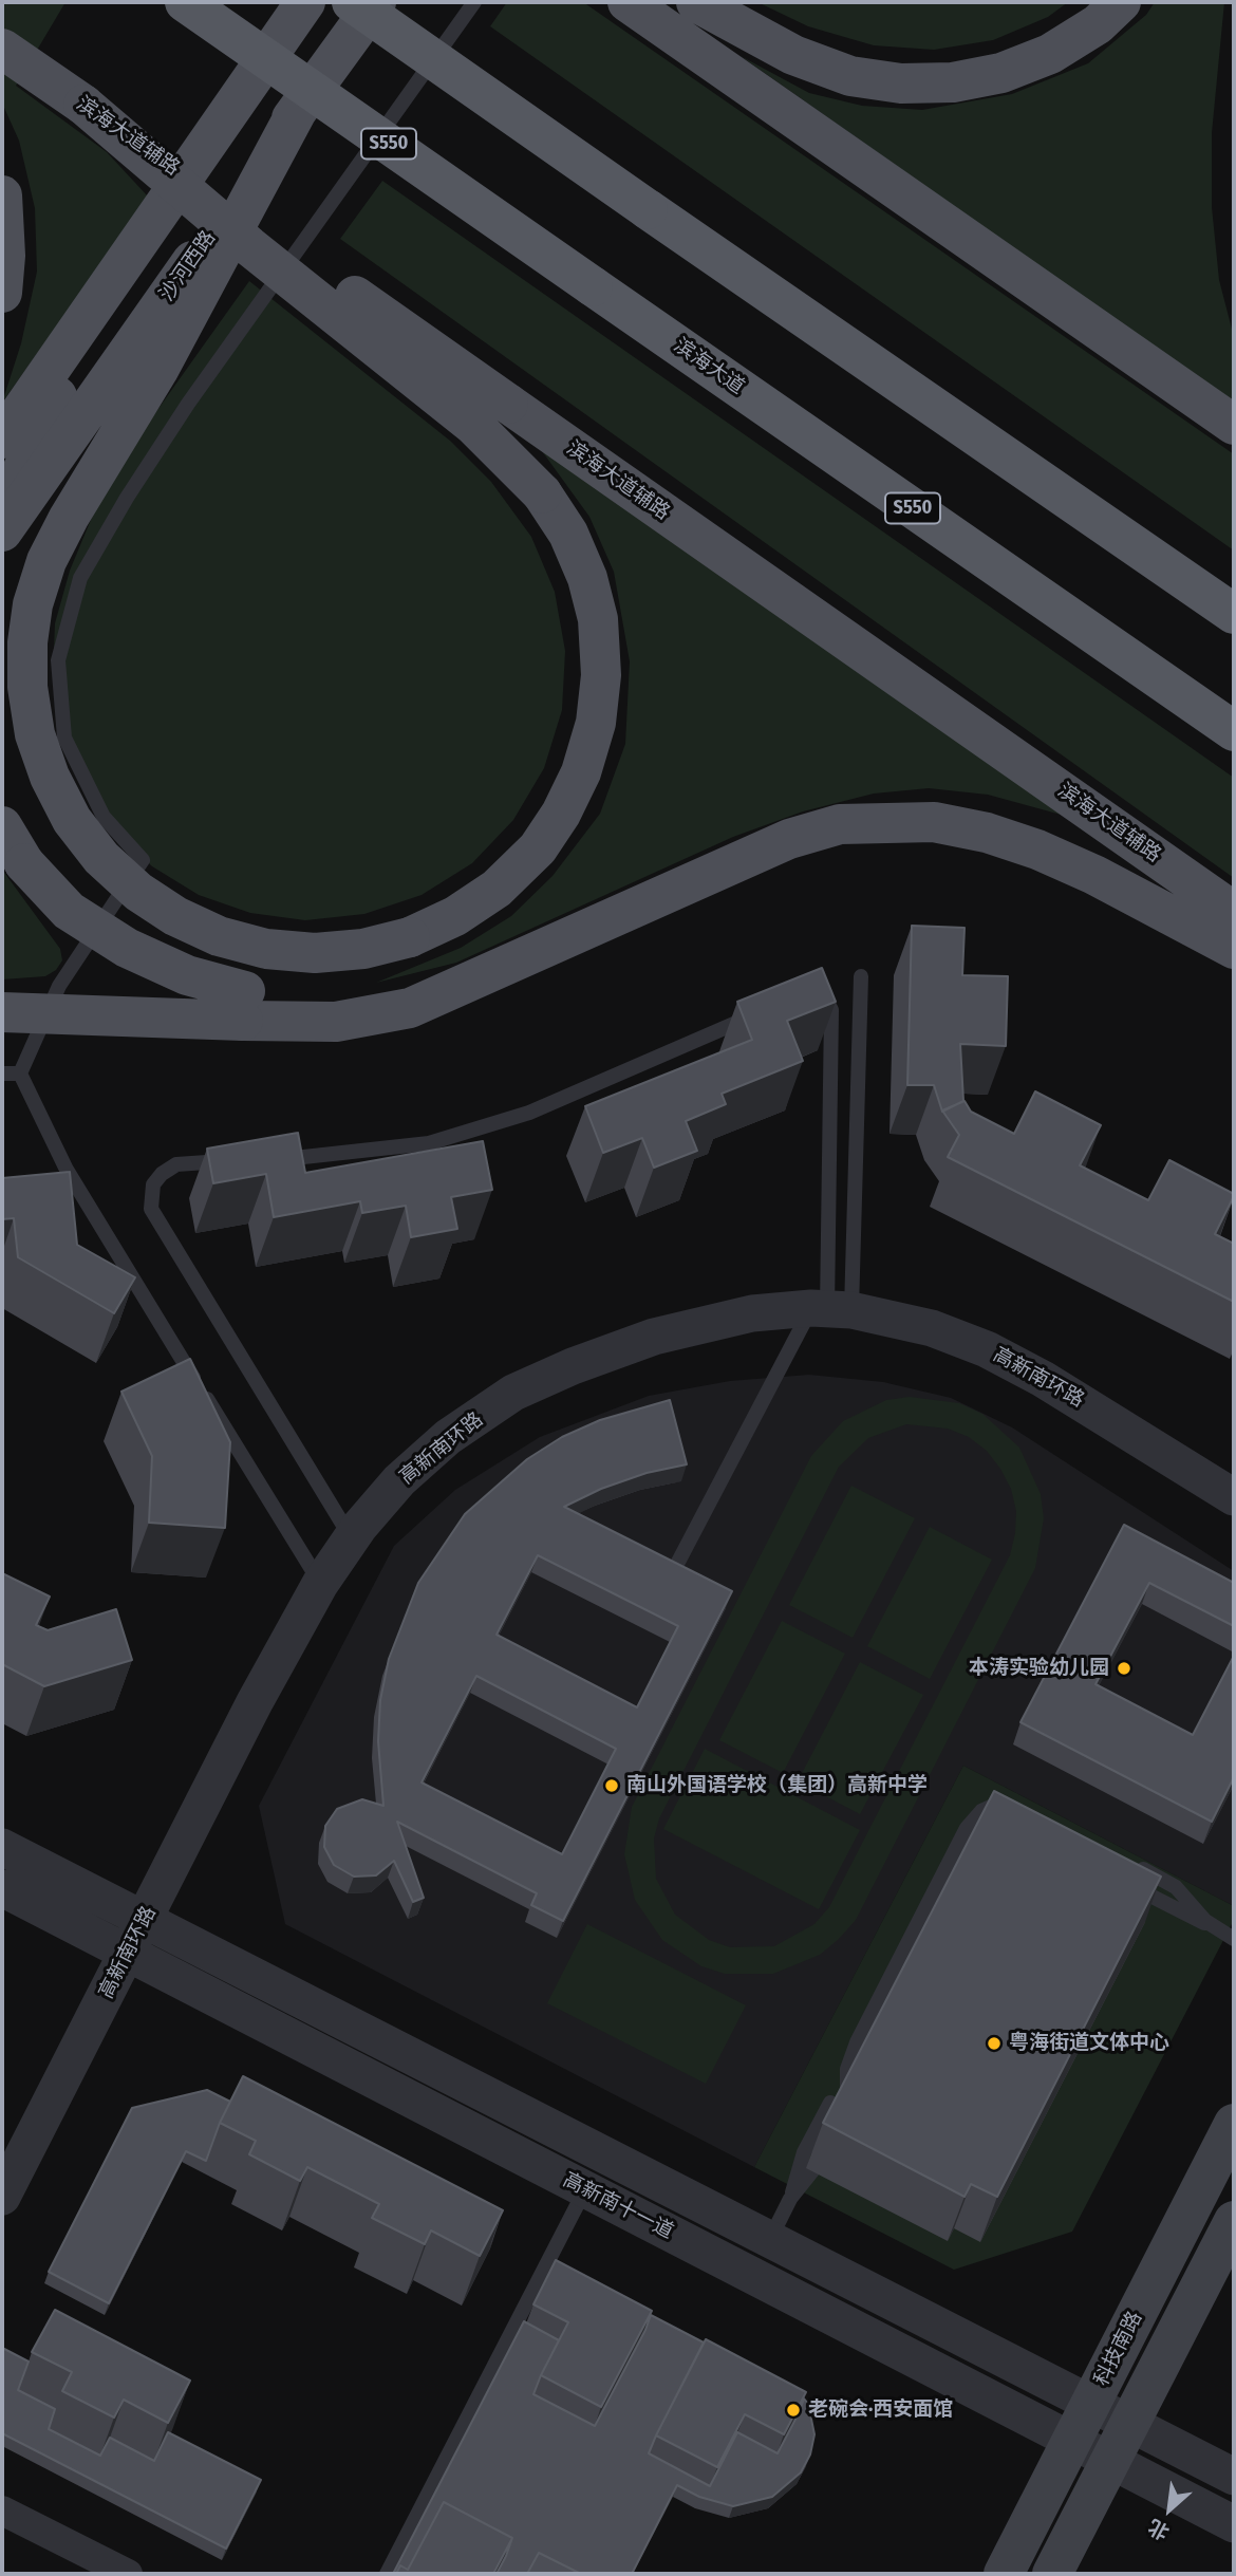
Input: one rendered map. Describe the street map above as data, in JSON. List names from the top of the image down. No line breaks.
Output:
{"streets":{"highway":["S550","滨海大道"],"main road":["滨海大道辅路","沙河西路","科技南路"],"street":["高新南环路","高新南十一道"]},"crossings":[["高新南环路","高新南十一道"],["高新南十一道","科技南路"]],"places":["本涛实验幼儿园","南山外国语学校（集团）高新中学","粤海街道文体中心","老碗会·西安面馆"],"north":"bottom left"}
